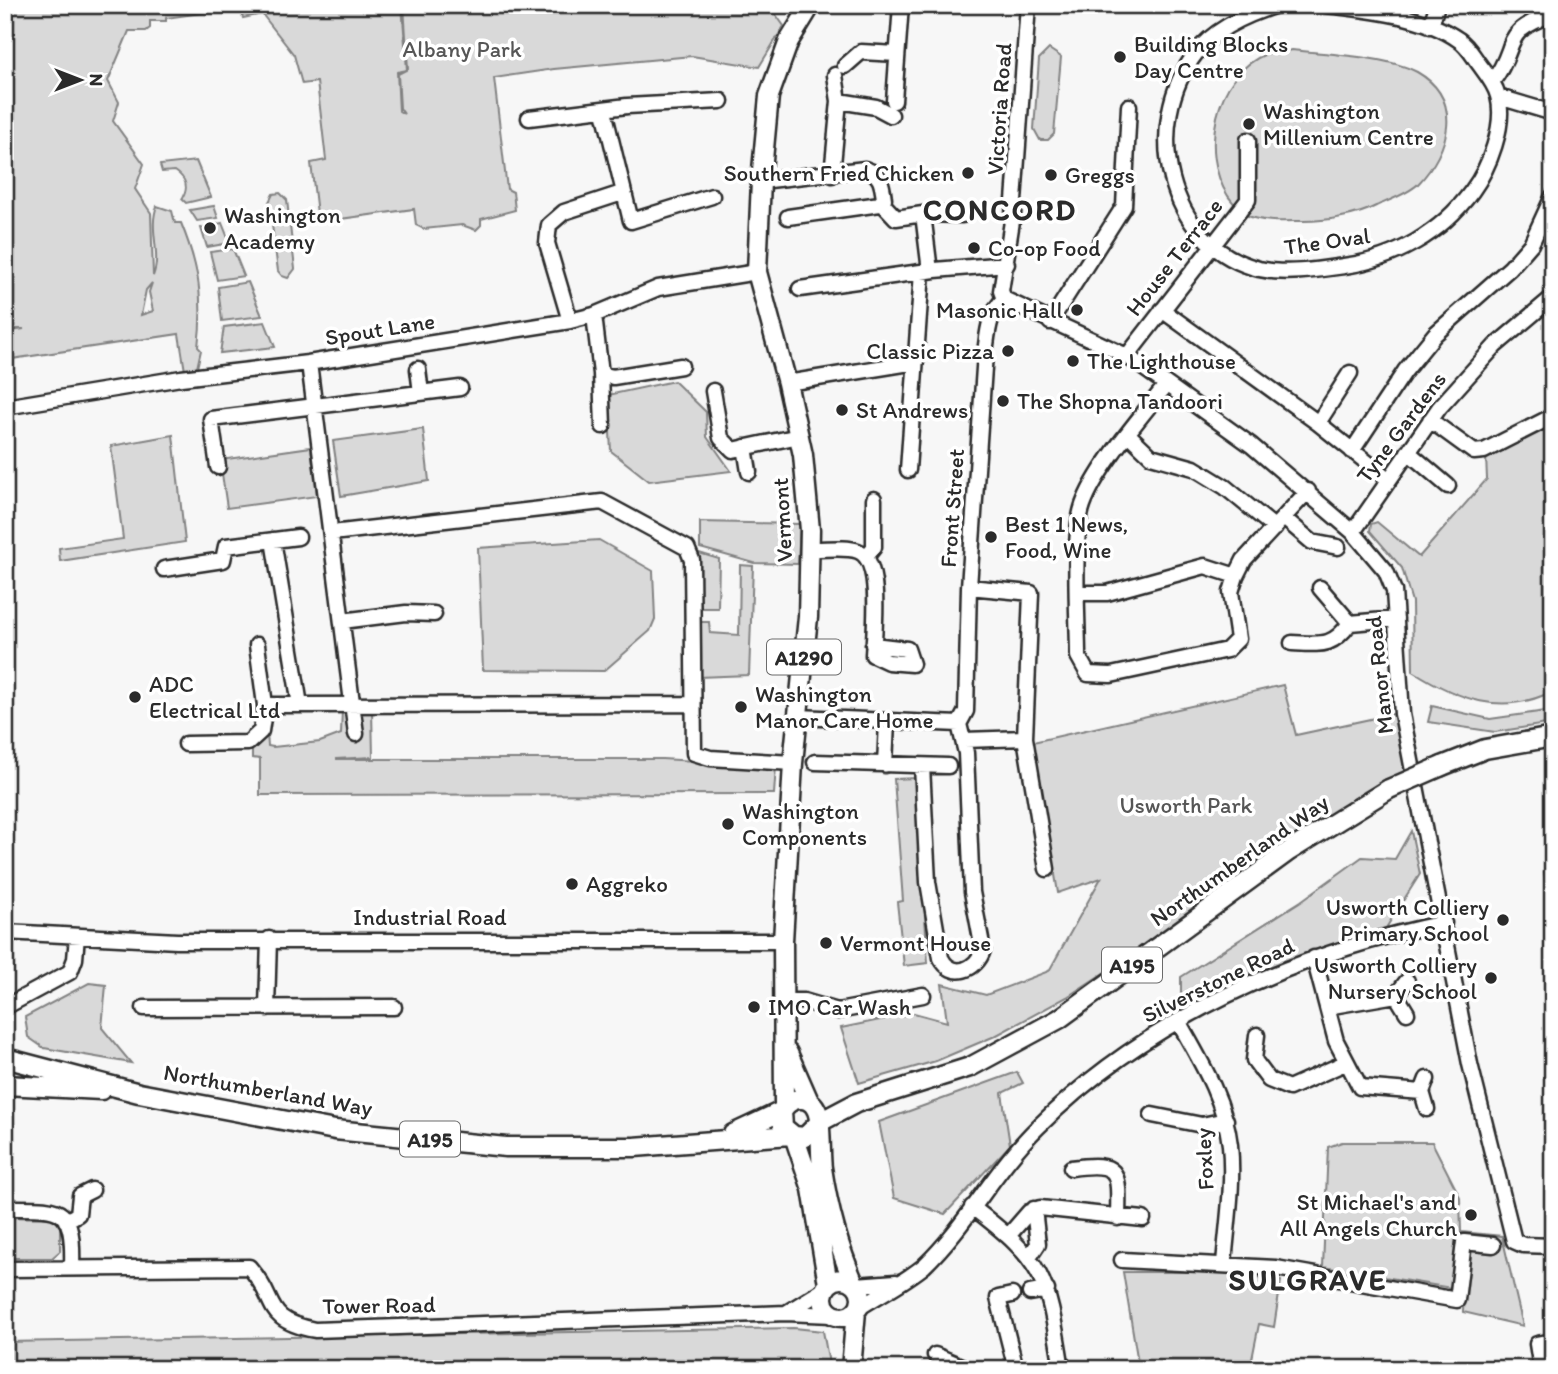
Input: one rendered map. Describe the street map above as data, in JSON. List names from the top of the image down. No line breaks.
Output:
{"streets":{"main road":["Vermont","A1290","Northumberland Way","A195"],"street":["Victoria Road","The Oval","House Terrace","Spout Lane","Tyne Gardens","Front Street","Manor Road","Industrial Road","Silverstone Road","Foxley","Tower Road"]},"crossings":[["Victoria Road","Front Street"],["Victoria Road","Manor Road"],["The Oval","House Terrace"],["House Terrace","Manor Road"],["Spout Lane","Vermont"],["Tyne Gardens","Manor Road"],["Front Street","Manor Road"],["Vermont","Northumberland Way"],["Vermont","Industrial Road"],["Vermont","A195"],["Manor Road","Silverstone Road"],["Northumberland Way","A195"],["Silverstone Road","Foxley"],["Silverstone Road","Tower Road"]],"districts":["CONCORD","SULGRAVE"],"parks":["Albany Park","Usworth Park"],"places":["Building Blocks Day Centre","Washington Millenium Centre","Southern Fried Chicken","Greggs","Washington Academy","Co-op Food","Masonic Hall","Classic Pizza","The Lighthouse","The Shopna Tandoori","St Andrews","Best 1 News, Food, Wine","ADC Electrical Ltd","Washington Manor Care Home","Washington Components","Aggreko","Usworth Colliery Primary School","Vermont House","Usworth Colliery Nursery School","IMO Car Wash","St Michael's and All Angels Church"],"north":"right"}
